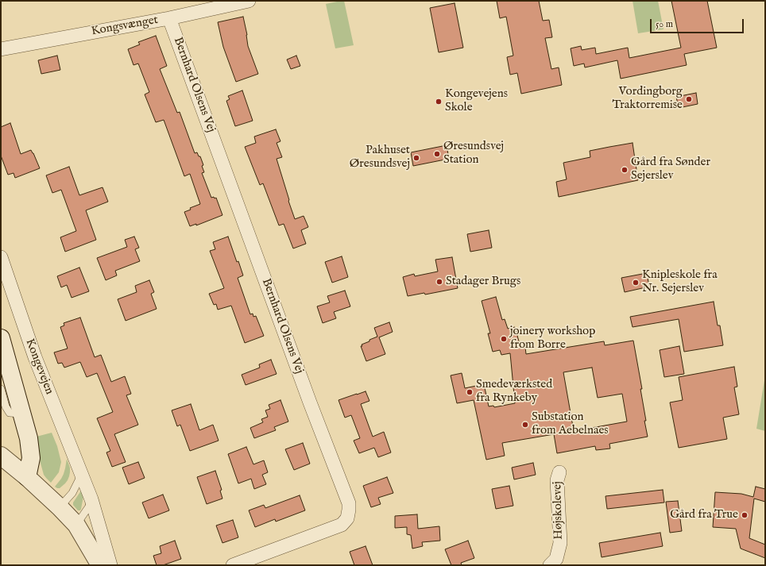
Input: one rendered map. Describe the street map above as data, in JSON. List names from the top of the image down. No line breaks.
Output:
{"streets":{"street":["Kongsvænget","Bernhard Olsens Vej","Kongevejen","Højskolevej"]},"crossings":[["Kongsvænget","Bernhard Olsens Vej"]],"places":["Vordingborg Traktorremise","Kongevejens Skole","Øresundsvej Station","Pakhuset Øresundsvej","Gård fra Sønder Sejerslev","Stadager Brugs","Knipleskole fra Nr. Sejerslev","joinery workshop from Borre","Smedeværksted fra Rynkeby","Substation from Aebelnaes","Gård fra True"],"scale_bar":"50 m"}
